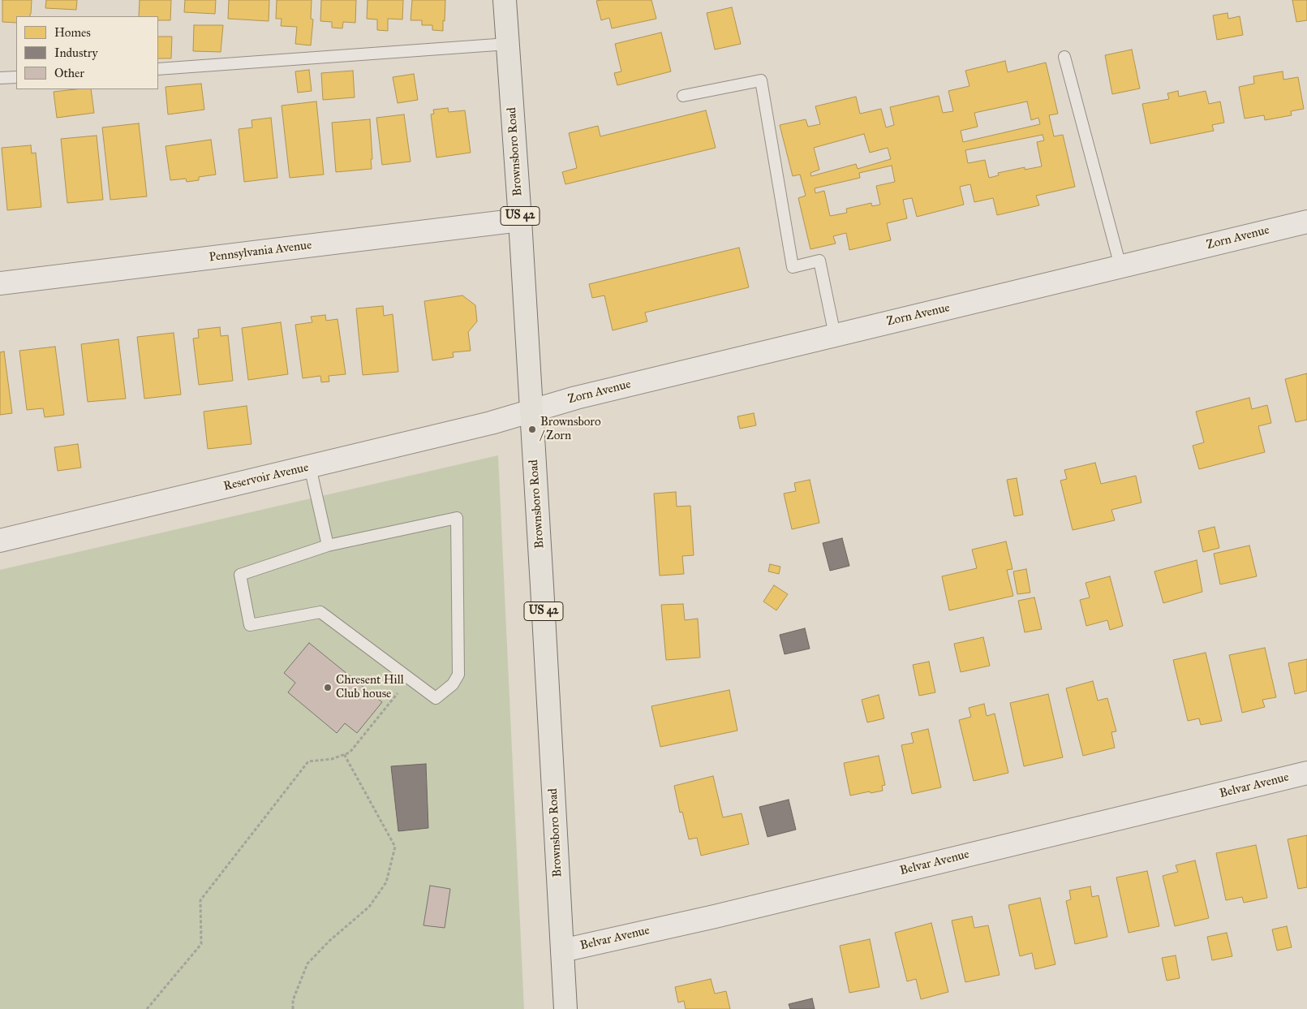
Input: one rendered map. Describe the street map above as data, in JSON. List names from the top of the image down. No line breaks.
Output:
{"streets":{"main road":["Brownsboro Road","US 42"],"street":["Zorn Avenue","Pennsylvania Avenue","Reservoir Avenue","Belvar Avenue"]},"crossings":[["Brownsboro Road","Zorn Avenue"],["Brownsboro Road","Pennsylvania Avenue"],["Brownsboro Road","Reservoir Avenue"],["Brownsboro Road","Belvar Avenue"],["Zorn Avenue","Reservoir Avenue"]],"places":["Brownsboro / Zorn","Chresent Hill Club house"],"legend":["Homes","Industry","Other"]}
